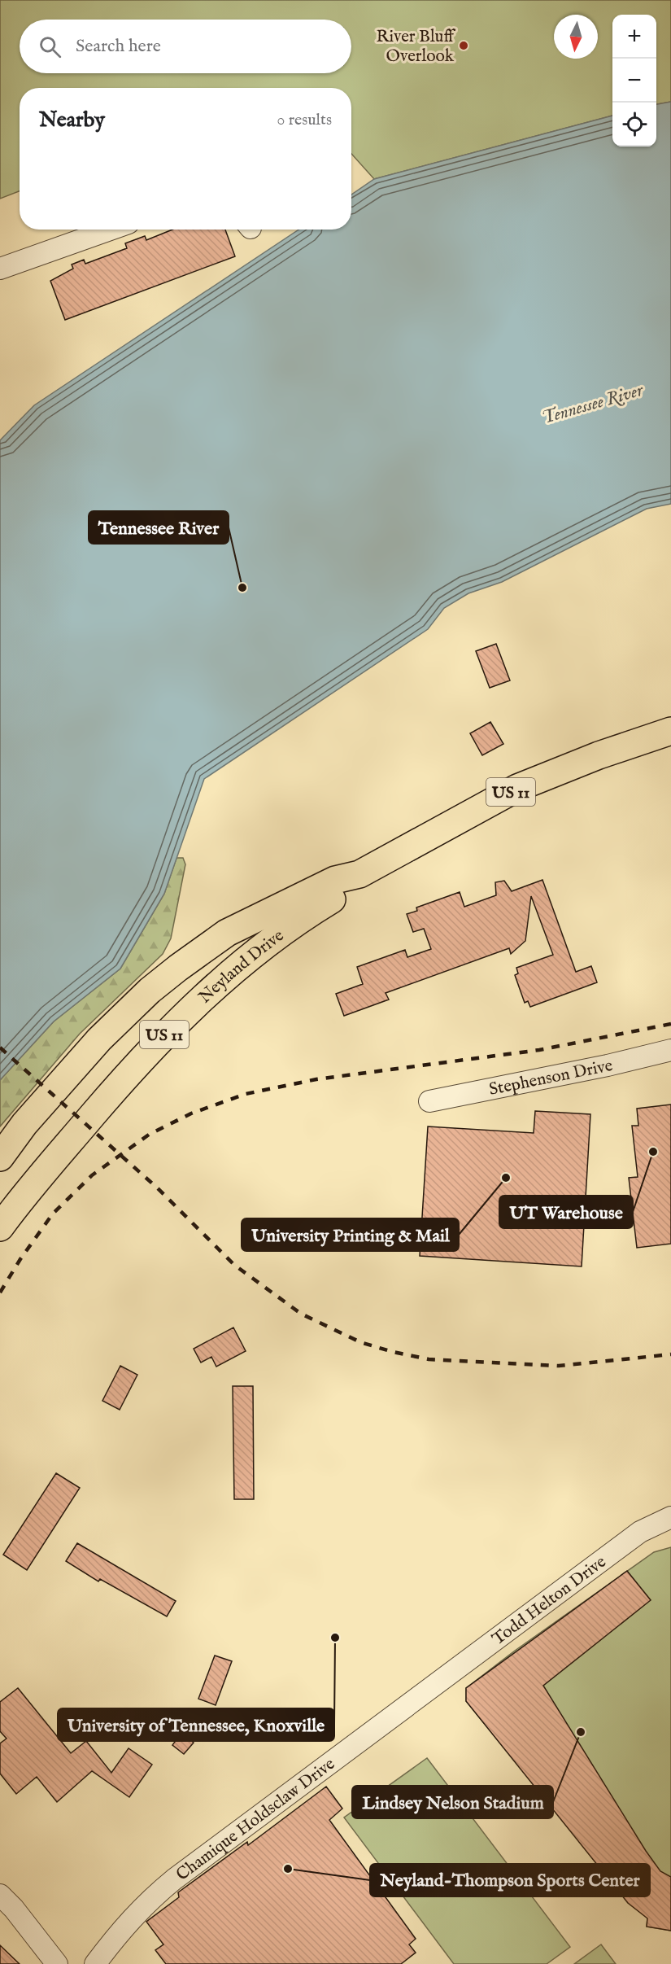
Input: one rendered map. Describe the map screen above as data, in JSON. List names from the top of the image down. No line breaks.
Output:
{"streets":{"main road":["US 11","Neyland Drive"],"street":["Stephenson Drive","Todd Helton Drive","Chamique Holdsclaw Drive"]},"crossings":[["Todd Helton Drive","Chamique Holdsclaw Drive"]],"water":["Tennessee River"],"places":["River Bluff Overlook","Tennessee River","UT Warehouse","University Printing & Mail","University of Tennessee, Knoxville","Lindsey Nelson Stadium","Neyland-Thompson Sports Center"],"north":"bottom","page":{"map_buttons":["+","−"],"search":"Search here","heading":["Nearby","0 results"]}}
